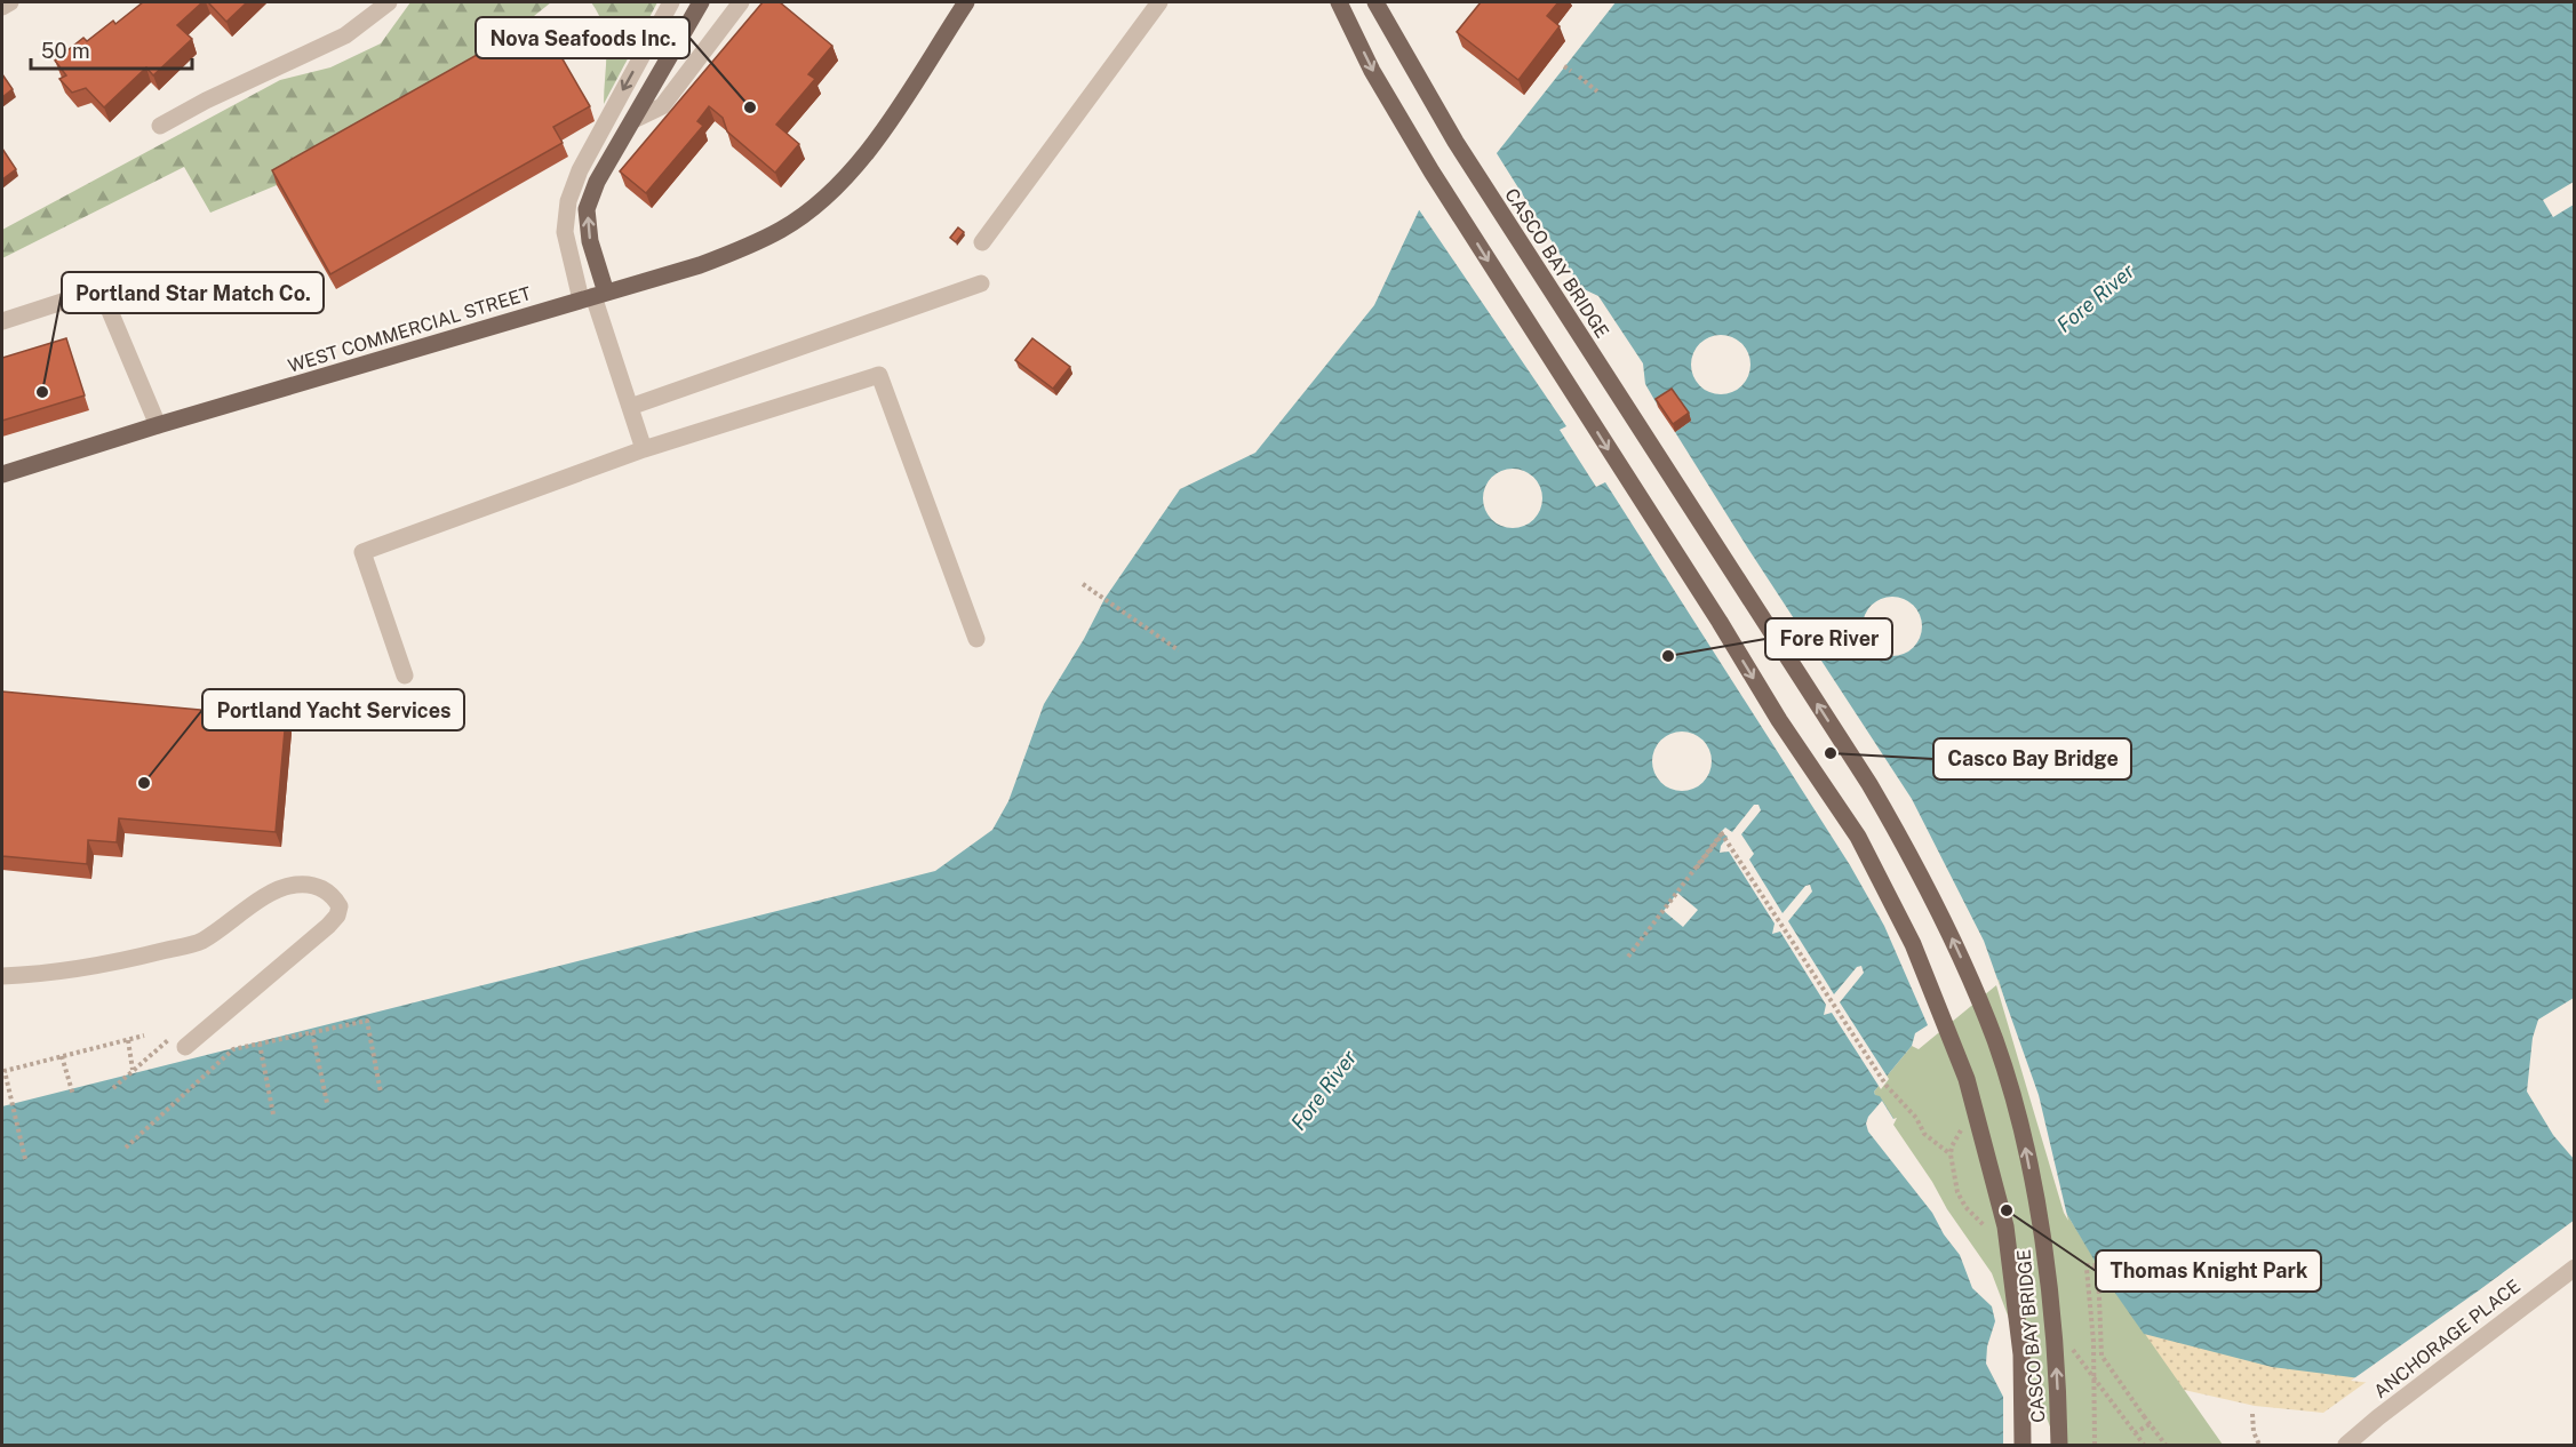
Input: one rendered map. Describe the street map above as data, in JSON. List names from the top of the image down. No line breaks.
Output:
{"streets":{"main road":["CASCO BAY BRIDGE","WEST COMMERCIAL STREET"],"street":["ANCHORAGE PLACE"]},"water":["Fore River"],"places":["Nova Seafoods Inc.","Portland Star Match Co.","Fore River","Casco Bay Bridge","Portland Yacht Services","Thomas Knight Park"],"scale_bar":"50 m"}
